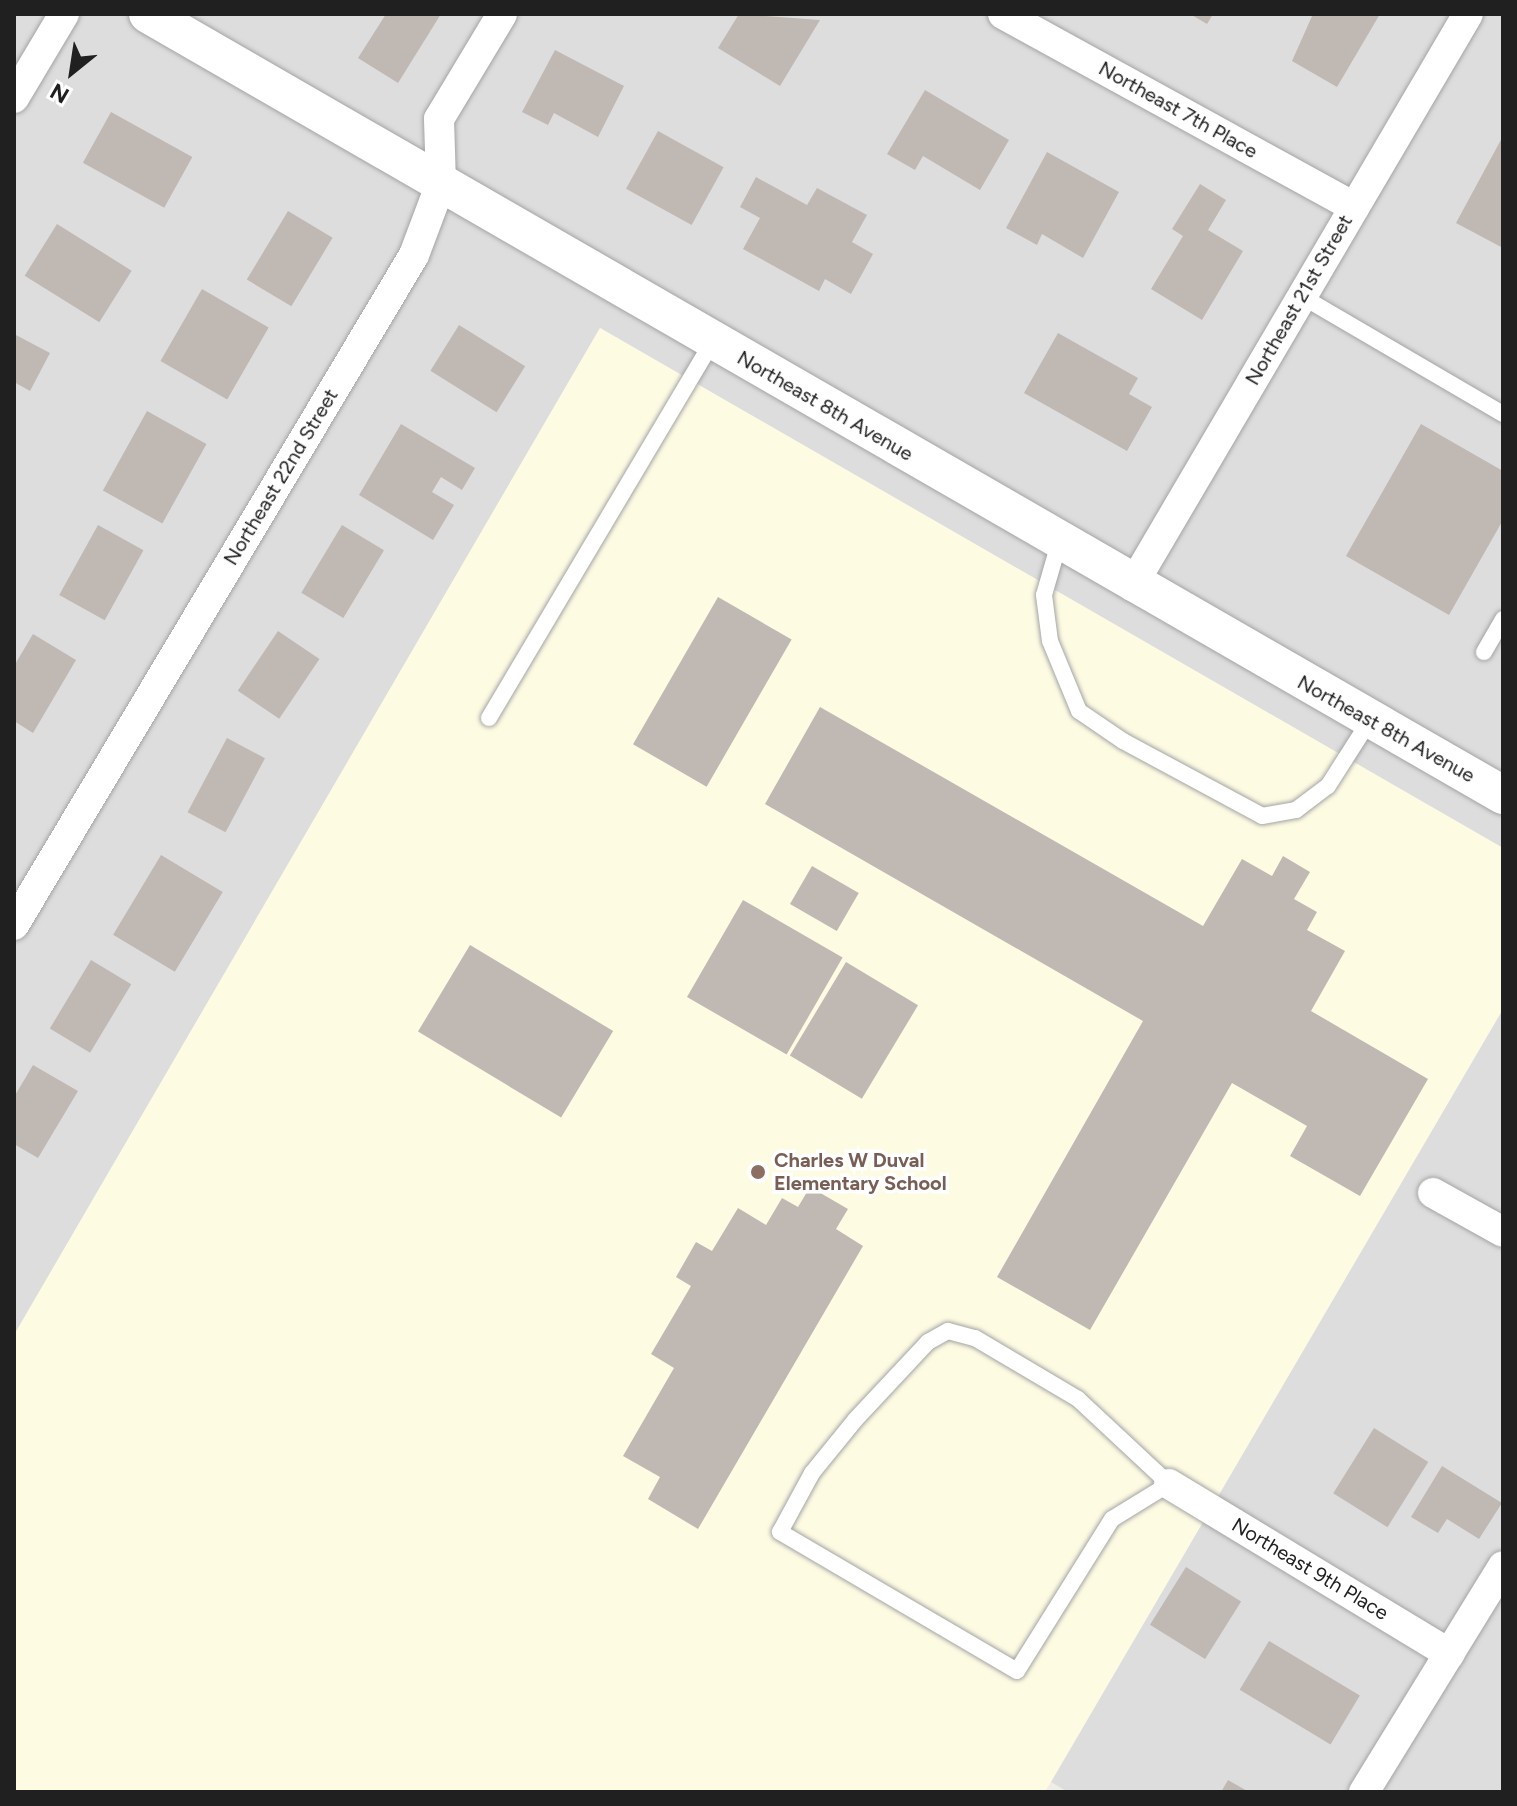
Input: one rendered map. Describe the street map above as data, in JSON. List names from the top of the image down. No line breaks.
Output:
{"streets":{"street":["Northeast 7th Place","Northeast 21st Street","Northeast 8th Avenue","Northeast 22nd Street","Northeast 9th Place"]},"crossings":[["Northeast 7th Place","Northeast 21st Street"],["Northeast 21st Street","Northeast 8th Avenue"],["Northeast 8th Avenue","Northeast 22nd Street"]],"places":["Charles W Duval Elementary School"],"north":"bottom left"}
